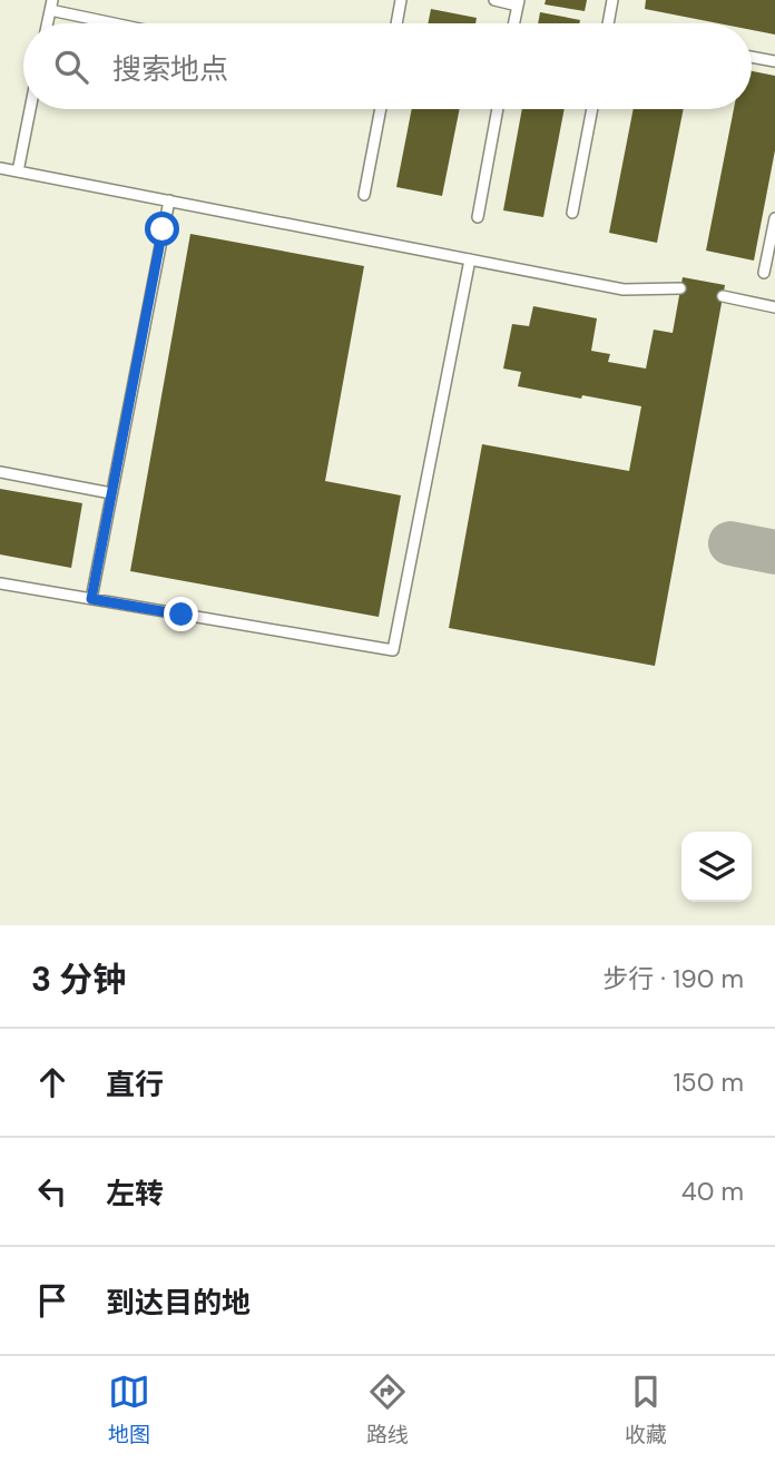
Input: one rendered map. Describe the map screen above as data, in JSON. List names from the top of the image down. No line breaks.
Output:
{"page":{"search":"搜索地点","heading":["3 分钟","步行 · 190 m"],"list":[["直行","150 m"],["左转","40 m"],"到达目的地"],"nav":["地图","路线","收藏"]}}
